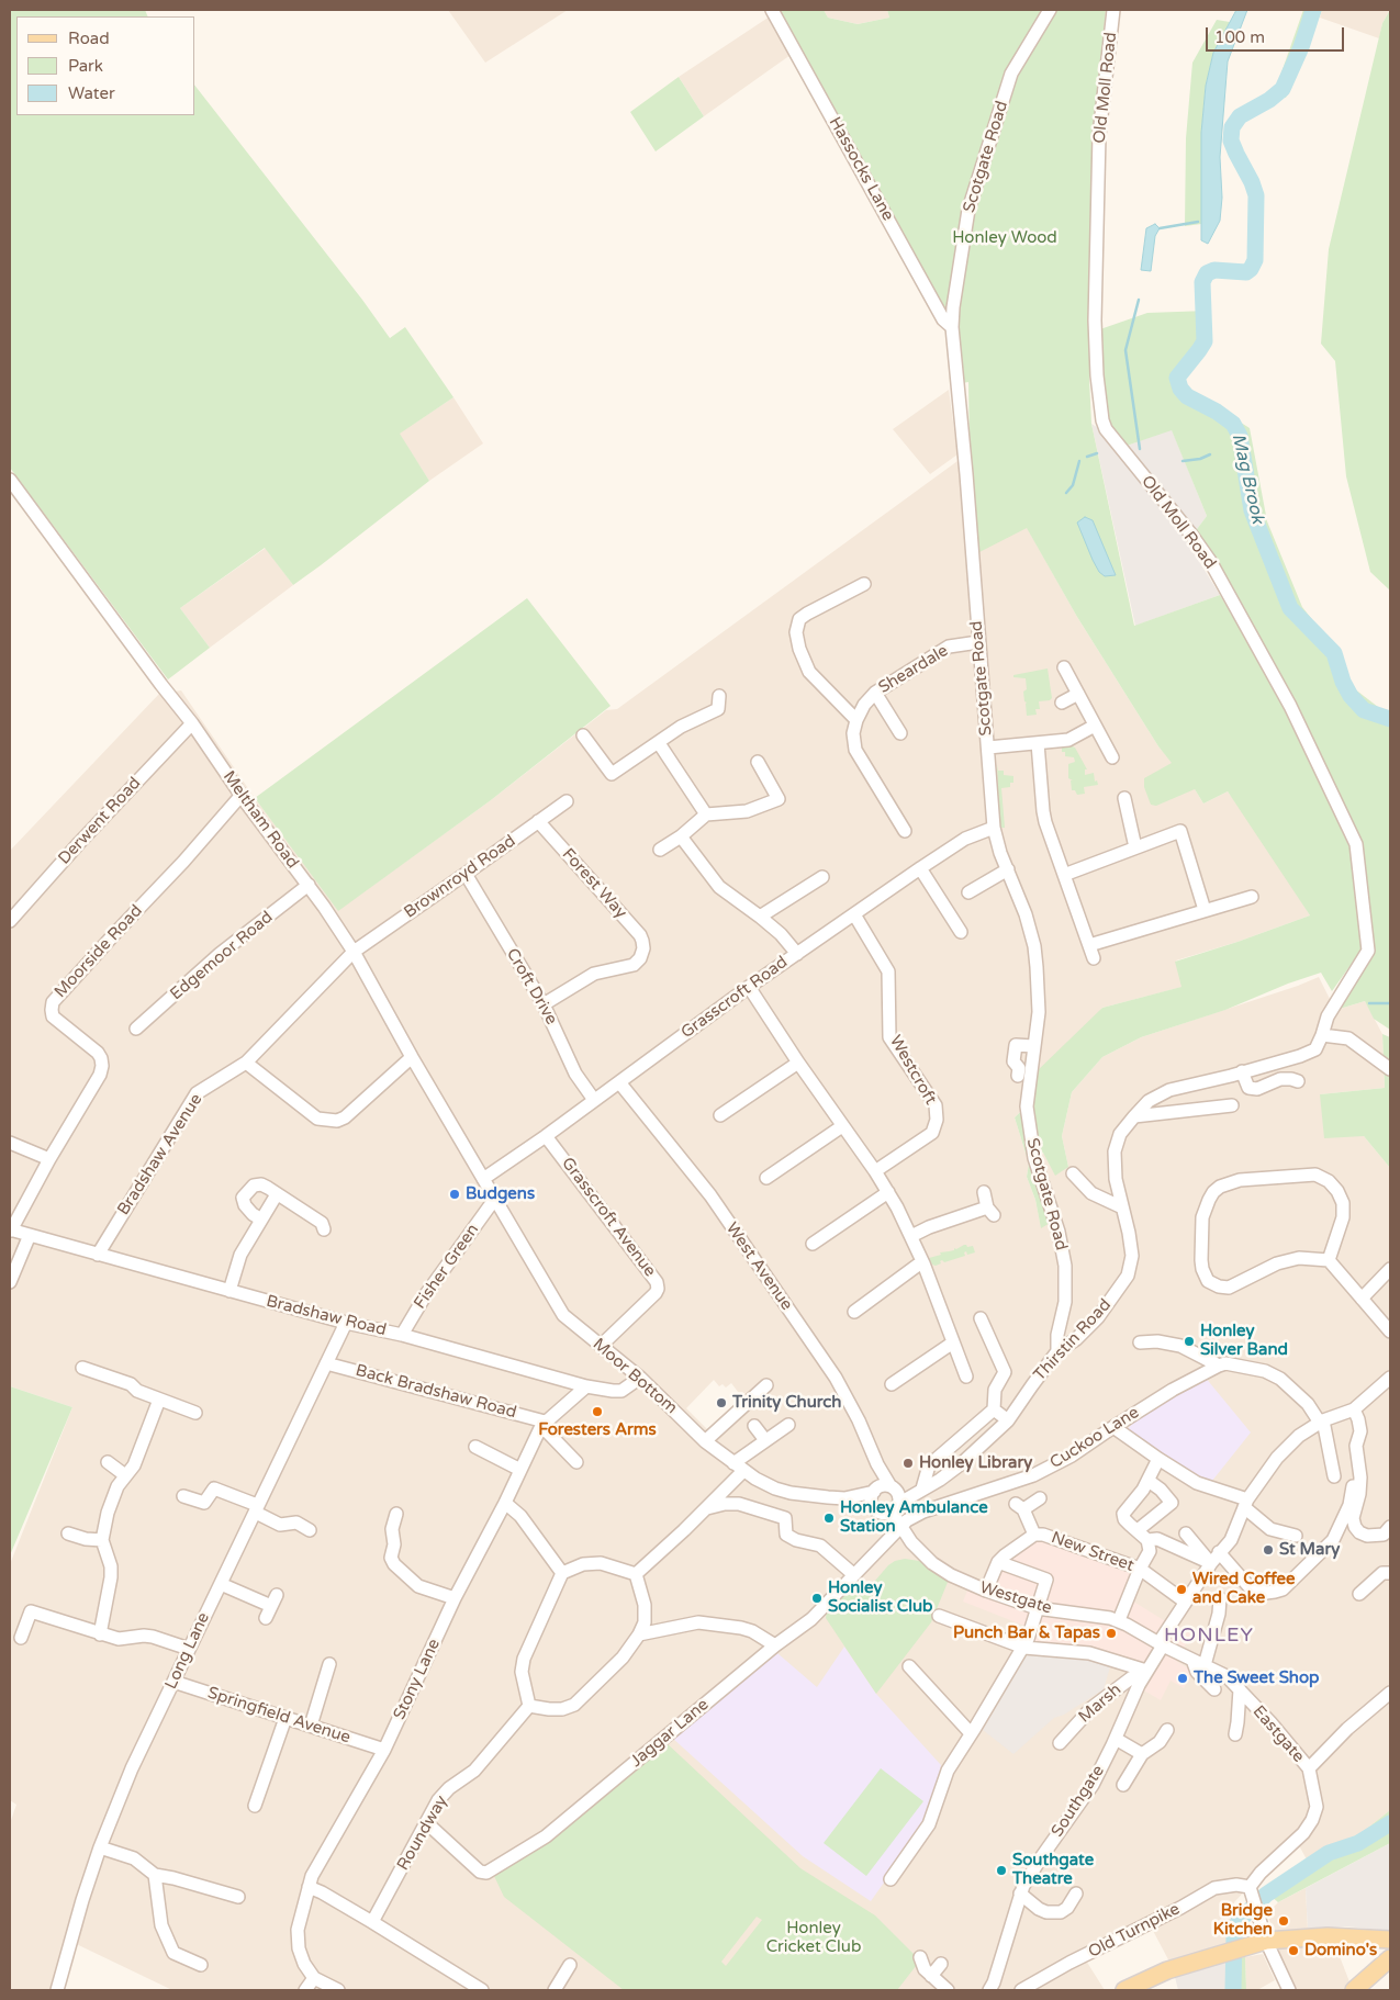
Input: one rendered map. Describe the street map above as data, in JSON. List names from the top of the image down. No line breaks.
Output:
{"streets":{"street":["Old Moll Road","Scotgate Road","Hassocks Lane","Sheardale","Meltham Road","Derwent Road","Brownroyd Road","Forest Way","Moorside Road","Edgemoor Road","Croft Drive","Grasscroft Road","Westcroft","Bradshaw Avenue","Grasscroft Avenue","Fisher Green","West Avenue","Bradshaw Road","Thirstin Road","Moor Bottom","Back Bradshaw Road","Cuckoo Lane","New Street","Westgate","Long Lane","Stony Lane","Marsh","Springfield Avenue","Jaggar Lane","Eastgate","Southgate","Roundway","Old Turnpike"]},"crossings":[["Old Moll Road","Thirstin Road"],["Scotgate Road","Hassocks Lane"],["Scotgate Road","Sheardale"],["Scotgate Road","Grasscroft Road"],["Scotgate Road","Thirstin Road"],["Meltham Road","Derwent Road"],["Meltham Road","Brownroyd Road"],["Meltham Road","Moorside Road"],["Meltham Road","Edgemoor Road"],["Meltham Road","Grasscroft Road"],["Meltham Road","Bradshaw Avenue"],["Meltham Road","Moor Bottom"],["Brownroyd Road","Forest Way"],["Brownroyd Road","Croft Drive"],["Brownroyd Road","Bradshaw Avenue"],["Forest Way","Croft Drive"],["Moorside Road","Bradshaw Road"],["Croft Drive","Grasscroft Road"],["Grasscroft Road","Westcroft"],["Grasscroft Road","Grasscroft Avenue"],["Grasscroft Road","West Avenue"],["Grasscroft Road","Moor Bottom"],["Bradshaw Avenue","Bradshaw Road"],["Grasscroft Avenue","Moor Bottom"],["Fisher Green","Bradshaw Road"],["Fisher Green","Moor Bottom"],["West Avenue","Thirstin Road"],["West Avenue","Moor Bottom"],["West Avenue","Westgate"],["Bradshaw Road","Moor Bottom"],["Bradshaw Road","Long Lane"],["Bradshaw Road","Stony Lane"],["Thirstin Road","Moor Bottom"],["Thirstin Road","Westgate"],["Moor Bottom","Westgate"],["Back Bradshaw Road","Long Lane"],["Back Bradshaw Road","Stony Lane"],["Cuckoo Lane","Westgate"],["Cuckoo Lane","Jaggar Lane"],["New Street","Westgate"],["New Street","Southgate"],["Westgate","Jaggar Lane"],["Westgate","Eastgate"],["Westgate","Southgate"],["Long Lane","Springfield Avenue"],["Stony Lane","Springfield Avenue"],["Marsh","Southgate"],["Jaggar Lane","Roundway"],["Eastgate","Southgate"],["Eastgate","Old Turnpike"]],"districts":["HONLEY"],"water":["Mag Brook"],"parks":["Honley Wood","Honley Cricket Club"],"places":["Budgens","Honley Silver Band","Trinity Church","Foresters Arms","Honley Library","Honley Ambulance Station","St Mary","Wired Coffee and Cake","Honley Socialist Club","Punch Bar & Tapas","The Sweet Shop","Southgate Theatre","Bridge Kitchen","Domino's"],"legend":["Road","Park","Water"],"scale_bar":"100 m"}
